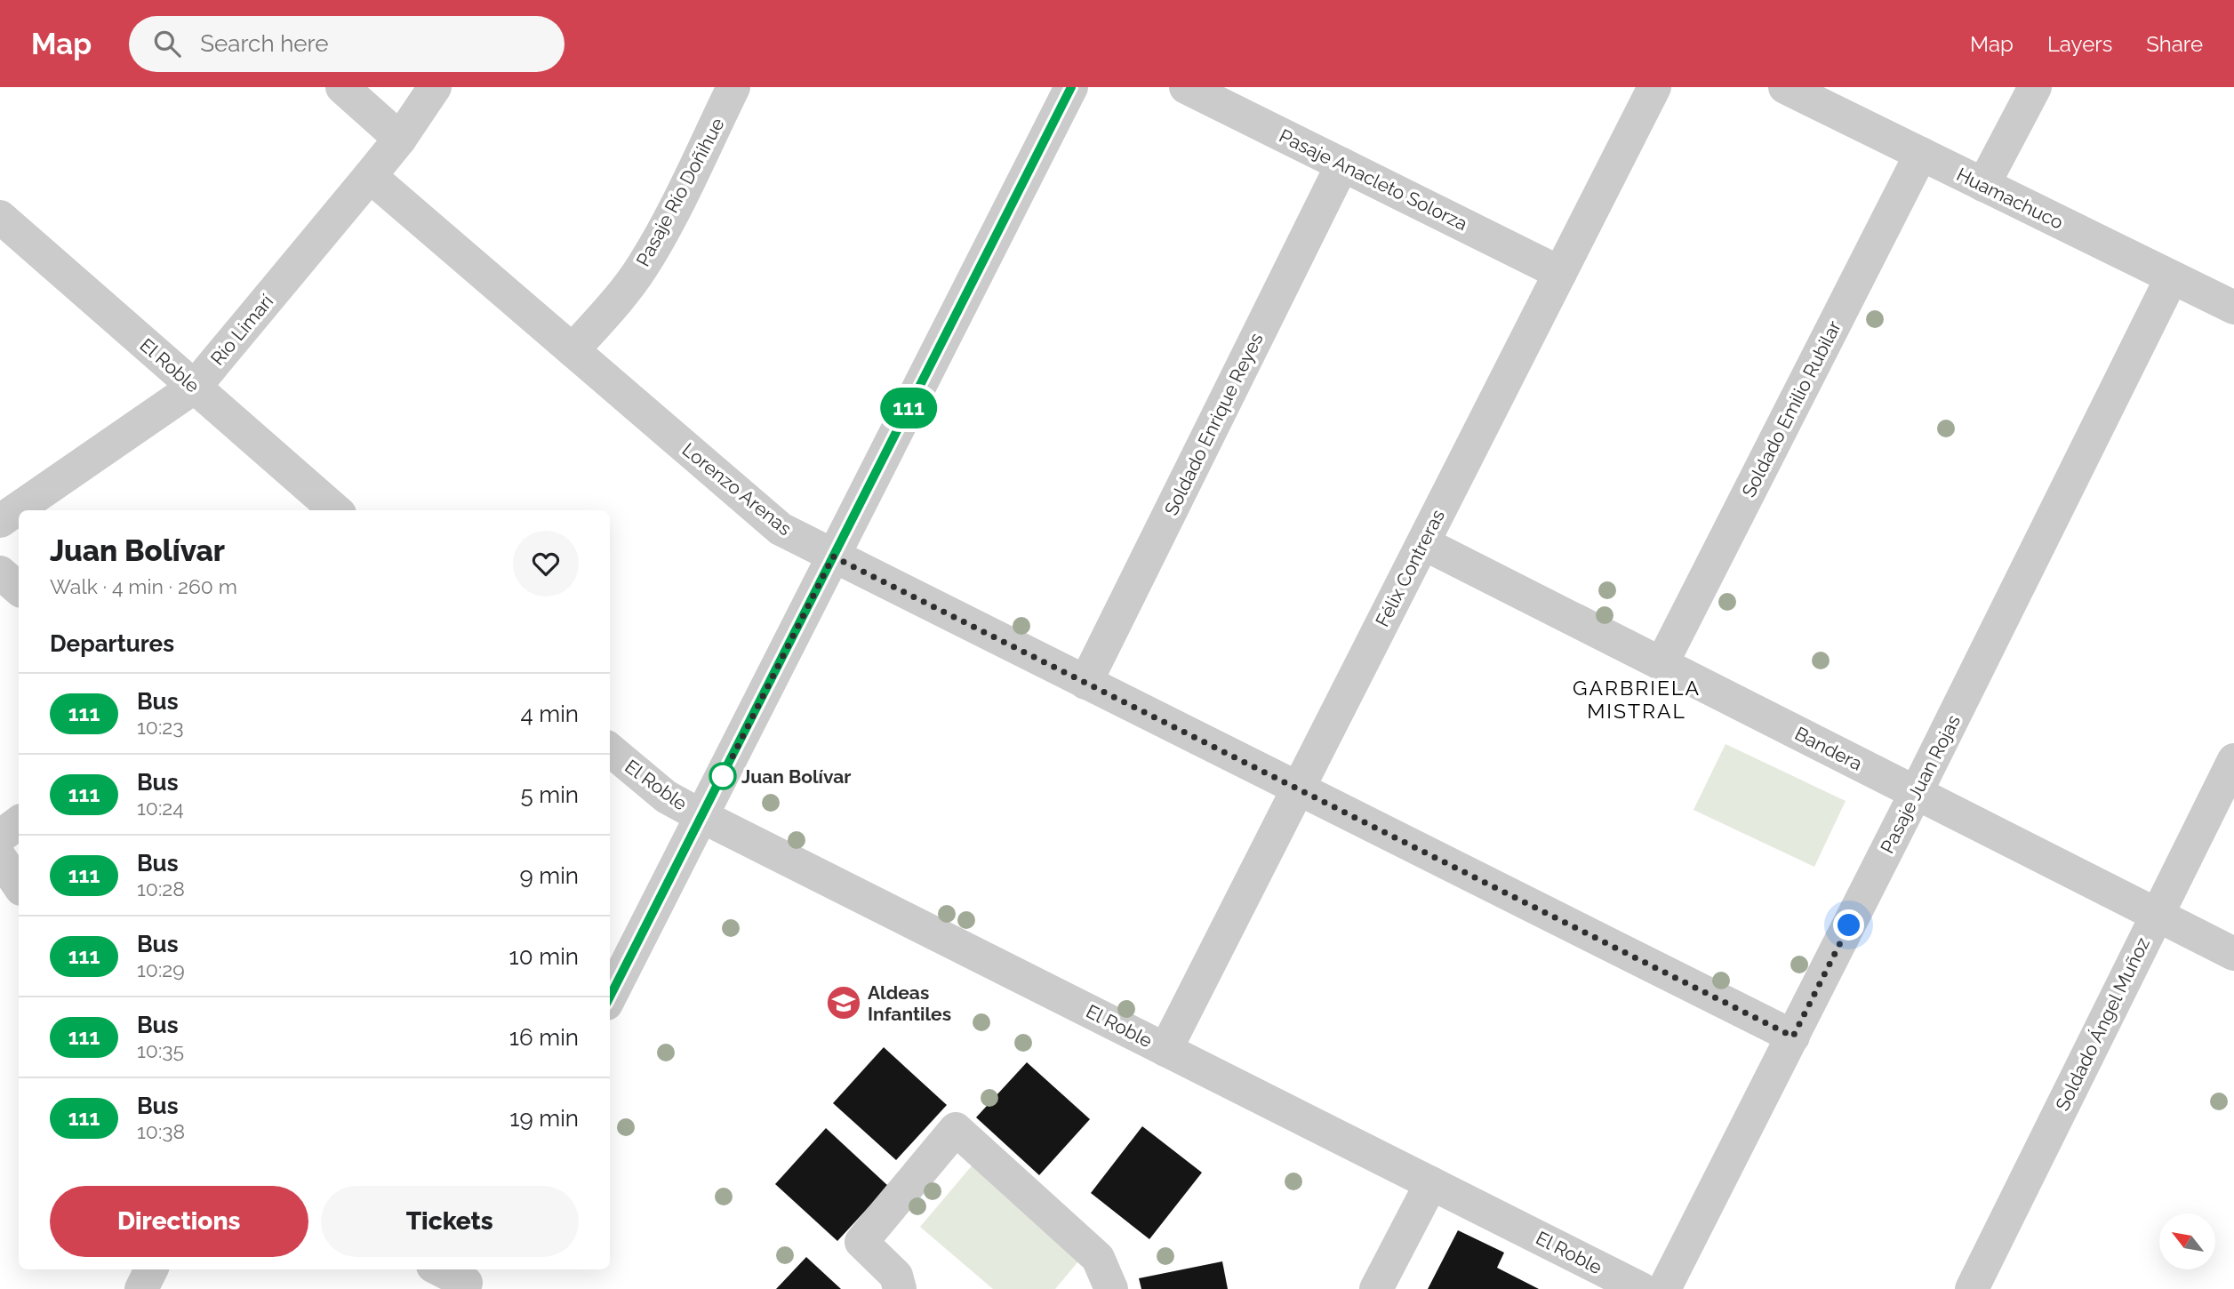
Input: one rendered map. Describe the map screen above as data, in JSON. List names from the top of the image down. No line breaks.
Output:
{"streets":{"street":["Pasaje Anacleto Solorza","Pasaje Río Doñihue","Huamachuco","Río Limarí","El Roble","Soldado Emilio Rubilar","Soldado Enrique Reyes","Lorenzo Arenas","Félix Contreras","Bandera","Pasaje Juan Rojas","Soldado Ángel Muñoz"]},"crossings":[["Pasaje Anacleto Solorza","Soldado Enrique Reyes"],["Pasaje Anacleto Solorza","Félix Contreras"],["Pasaje Río Doñihue","Lorenzo Arenas"],["Huamachuco","Soldado Emilio Rubilar"],["Huamachuco","Pasaje Juan Rojas"],["Río Limarí","El Roble"],["Río Limarí","Lorenzo Arenas"],["El Roble","Félix Contreras"],["Soldado Emilio Rubilar","Bandera"],["Soldado Enrique Reyes","Lorenzo Arenas"],["Lorenzo Arenas","Félix Contreras"],["Lorenzo Arenas","Pasaje Juan Rojas"],["Félix Contreras","Bandera"],["Bandera","Pasaje Juan Rojas"],["Bandera","Soldado Ángel Muñoz"]],"districts":["GARBRIELA MISTRAL"],"places":{"other":["Juan Bolívar"],"school or university":["Aldeas Infantiles"]},"lines":["bus line 111"],"north":"top left","page":{"header":"Map","search":"Search here","nav":["Map","Layers","Share"],"on_map":"111","heading":[["Juan Bolívar","Walk · 4 min · 260 m"],"Departures"],"list":[{"mark":"111","name":"Bus","note":"10:23","value":"4 min"},{"mark":"111","name":"Bus","note":"10:24","value":"5 min"},{"mark":"111","name":"Bus","note":"10:28","value":"9 min"},{"mark":"111","name":"Bus","note":"10:29","value":"10 min"},{"mark":"111","name":"Bus","note":"10:35","value":"16 min"},{"mark":"111","name":"Bus","note":"10:38","value":"19 min"}],"buttons":["Directions","Tickets"]}}
